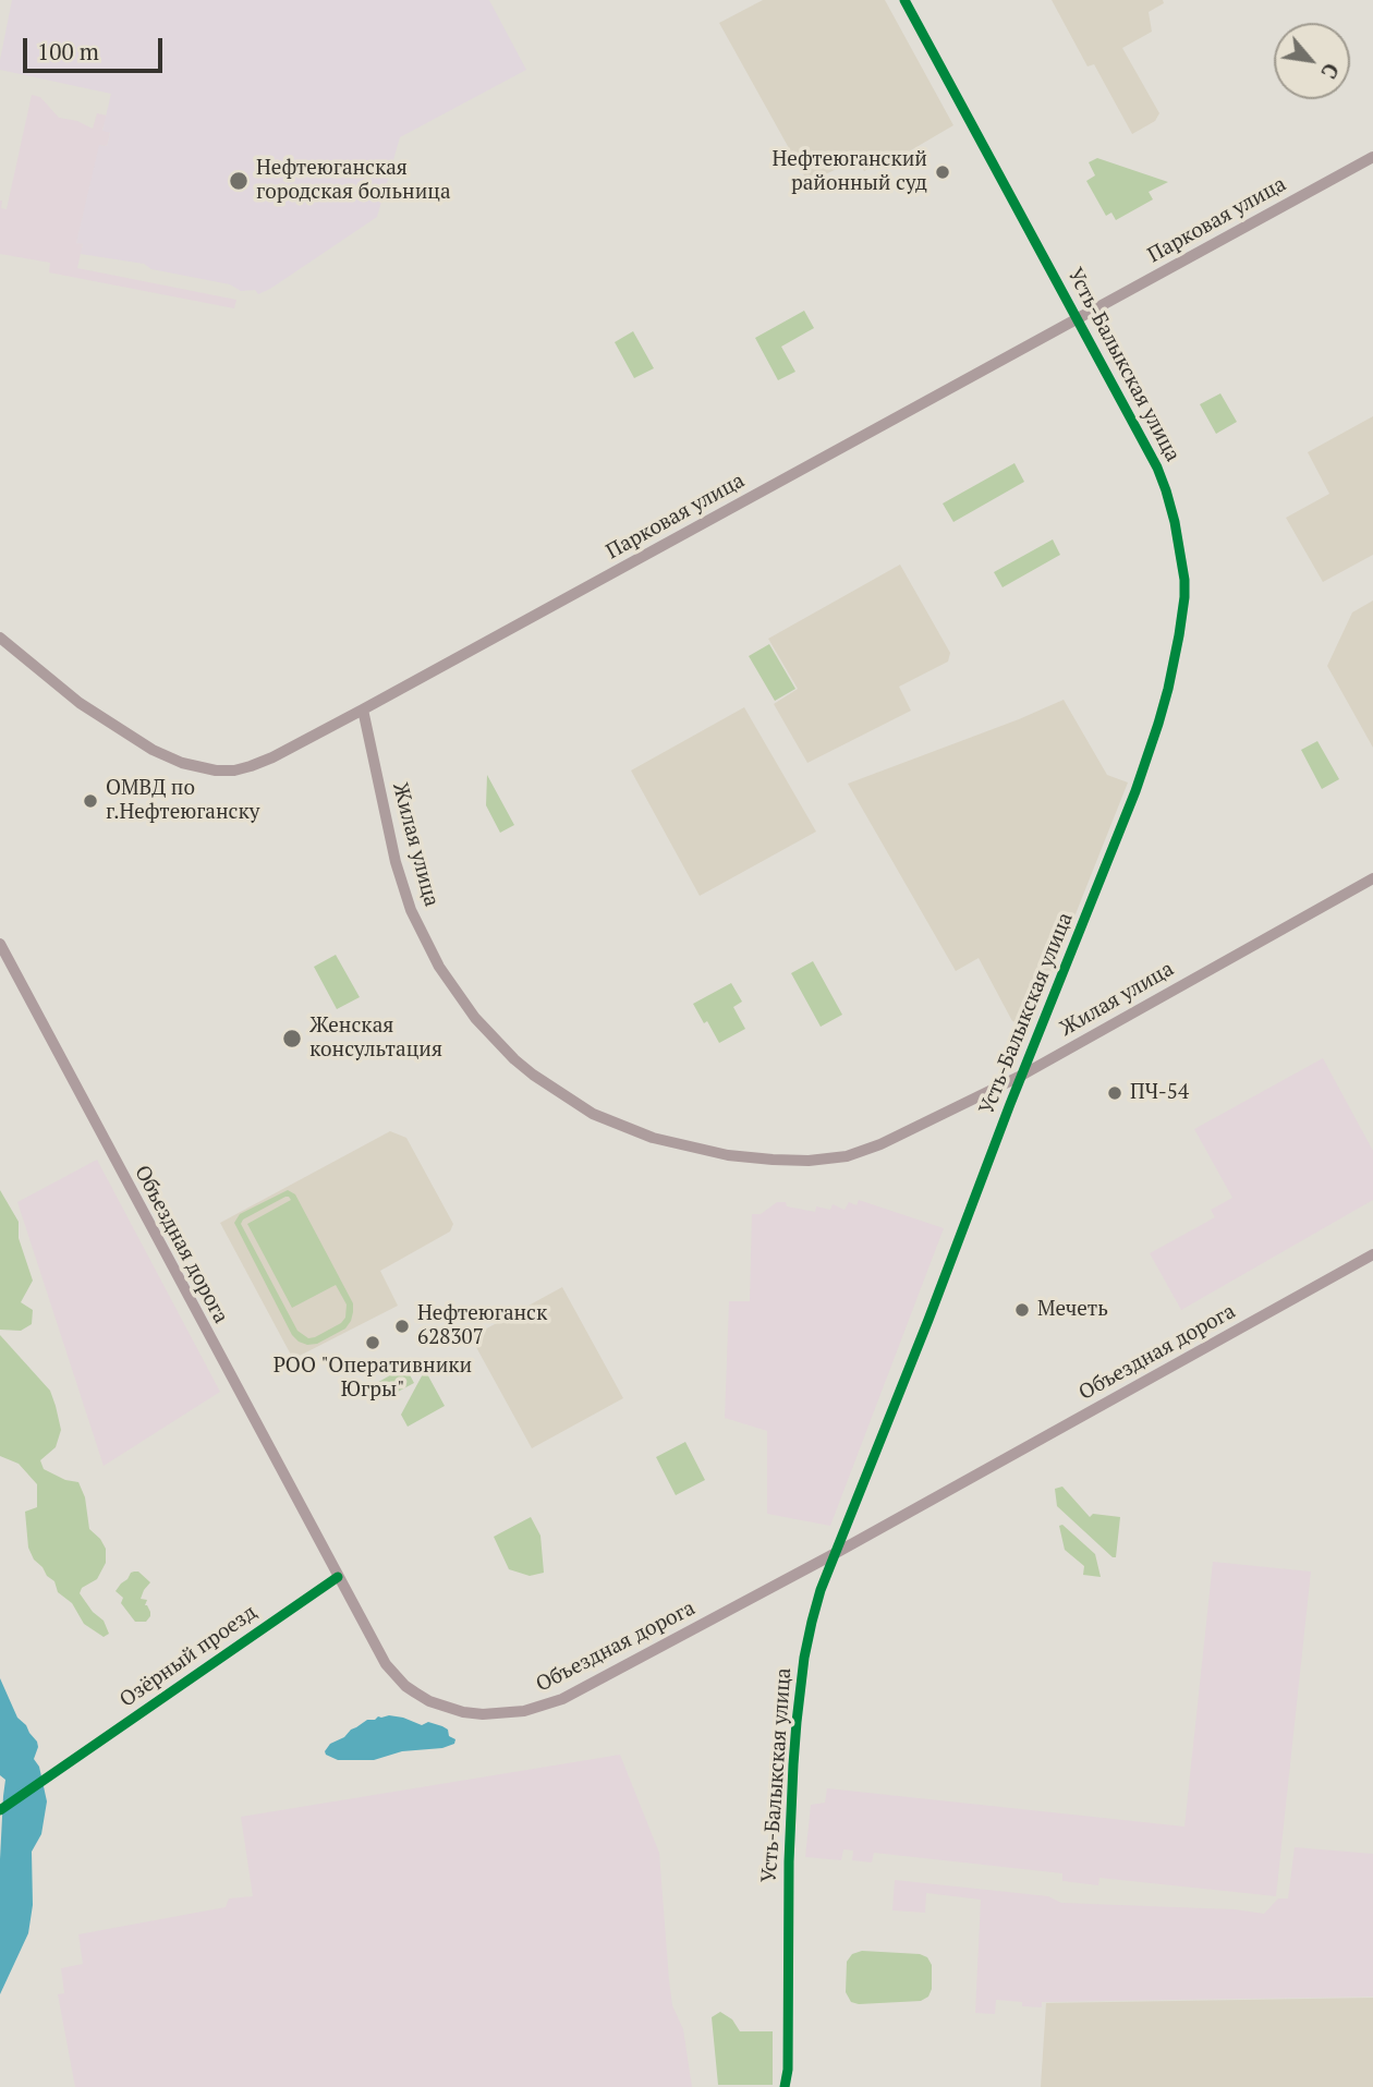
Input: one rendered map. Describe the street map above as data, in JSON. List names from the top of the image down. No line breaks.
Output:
{"streets":{"main road":["Парковая улица","Жилая улица","Объездная дорога"],"street":["Усть-Балыкская улица","Озёрный проезд"]},"crossings":[["Парковая улица","Усть-Балыкская улица"],["Парковая улица","Жилая улица"],["Усть-Балыкская улица","Жилая улица"],["Усть-Балыкская улица","Объездная дорога"],["Объездная дорога","Озёрный проезд"]],"places":["Нефтеюганский районный суд","Нефтеюганская городская больница","ОМВД по г.Нефтеюганску","Женская консультация","ПЧ-54","Мечеть","Нефтеюганск 628307","РОО \"Оперативники Югры\""],"scale_bar":"100 m","north":"bottom right"}
